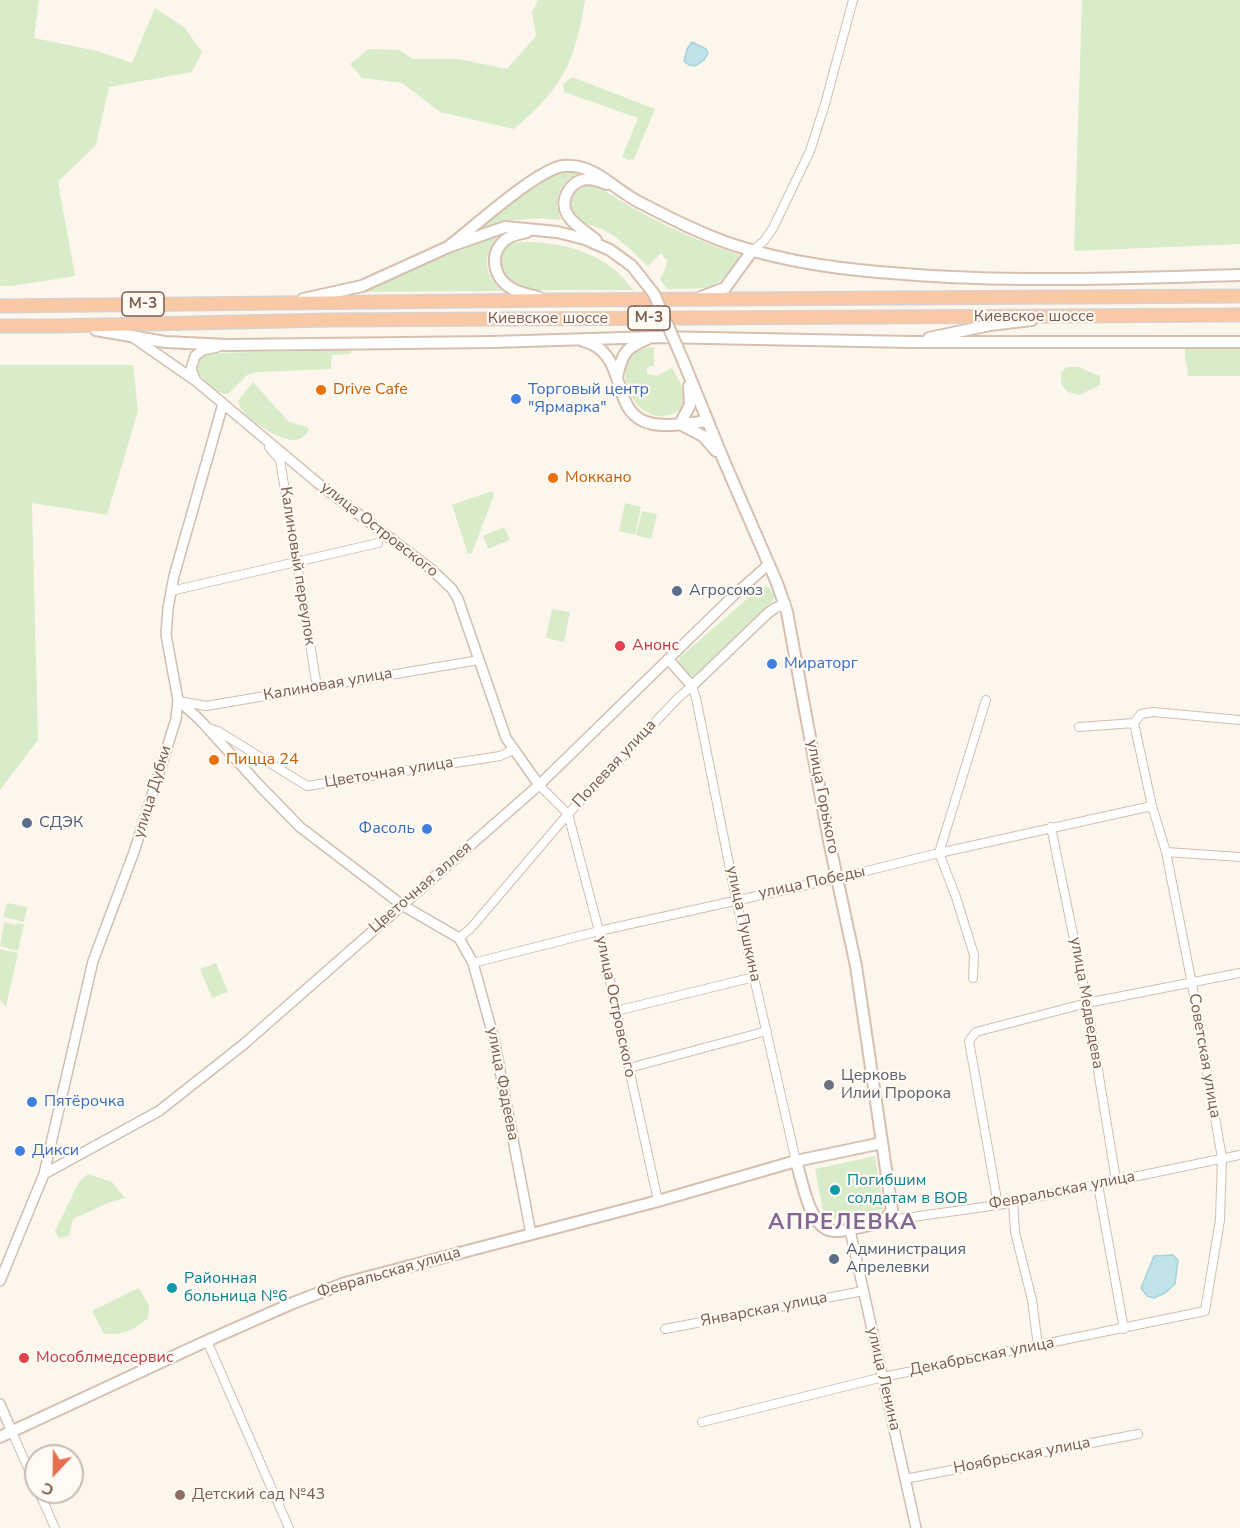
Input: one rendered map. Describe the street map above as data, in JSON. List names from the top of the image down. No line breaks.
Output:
{"streets":{"highway":["М-3","Киевское шоссе"],"main road":["улица Горького","Февральская улица"],"street":["улица Островского","Калиновый переулок","Калиновая улица","Полевая улица","Цветочная улица","улица Дубки","улица Победы","Цветочная аллея","улица Пушкина","улица Медведева","Советская улица","улица Фадеева","Январская улица","Декабрьская улица","улица Ленина","Ноябрьская улица"]},"crossings":[["улица Островского","Калиновая улица"],["улица Островского","Полевая улица"],["улица Островского","Цветочная улица"],["улица Островского","улица Дубки"],["улица Островского","улица Победы"],["улица Островского","Цветочная аллея"],["улица Островского","Февральская улица"],["Калиновый переулок","Калиновая улица"],["Калиновая улица","улица Дубки"],["Полевая улица","улица Горького"],["Полевая улица","улица Пушкина"],["Полевая улица","улица Фадеева"],["улица Дубки","Цветочная аллея"],["улица Горького","улица Победы"],["улица Горького","Цветочная аллея"],["улица Горького","Февральская улица"],["улица Победы","улица Пушкина"],["улица Победы","улица Медведева"],["улица Победы","Советская улица"],["улица Победы","улица Фадеева"],["улица Пушкина","Февральская улица"],["улица Медведева","Февральская улица"],["Советская улица","Февральская улица"],["Советская улица","Декабрьская улица"],["улица Фадеева","Февральская улица"],["Январская улица","улица Ленина"],["Декабрьская улица","улица Ленина"],["улица Ленина","Ноябрьская улица"]],"districts":["АПРЕЛЕВКА"],"places":["Drive Cafe","Торговый центр \"Ярмарка\"","Моккано","Агросоюз","Анонс","Мираторг","Пицца 24","СДЭК","Фасоль","Церковь Илии Пророка","Пятёрочка","Дикси","Погибшим солдатам в ВОВ","Администрация Апрелевки","Районная больница №6","Мособлмедсервис","Детский сад №43"],"north":"bottom"}
